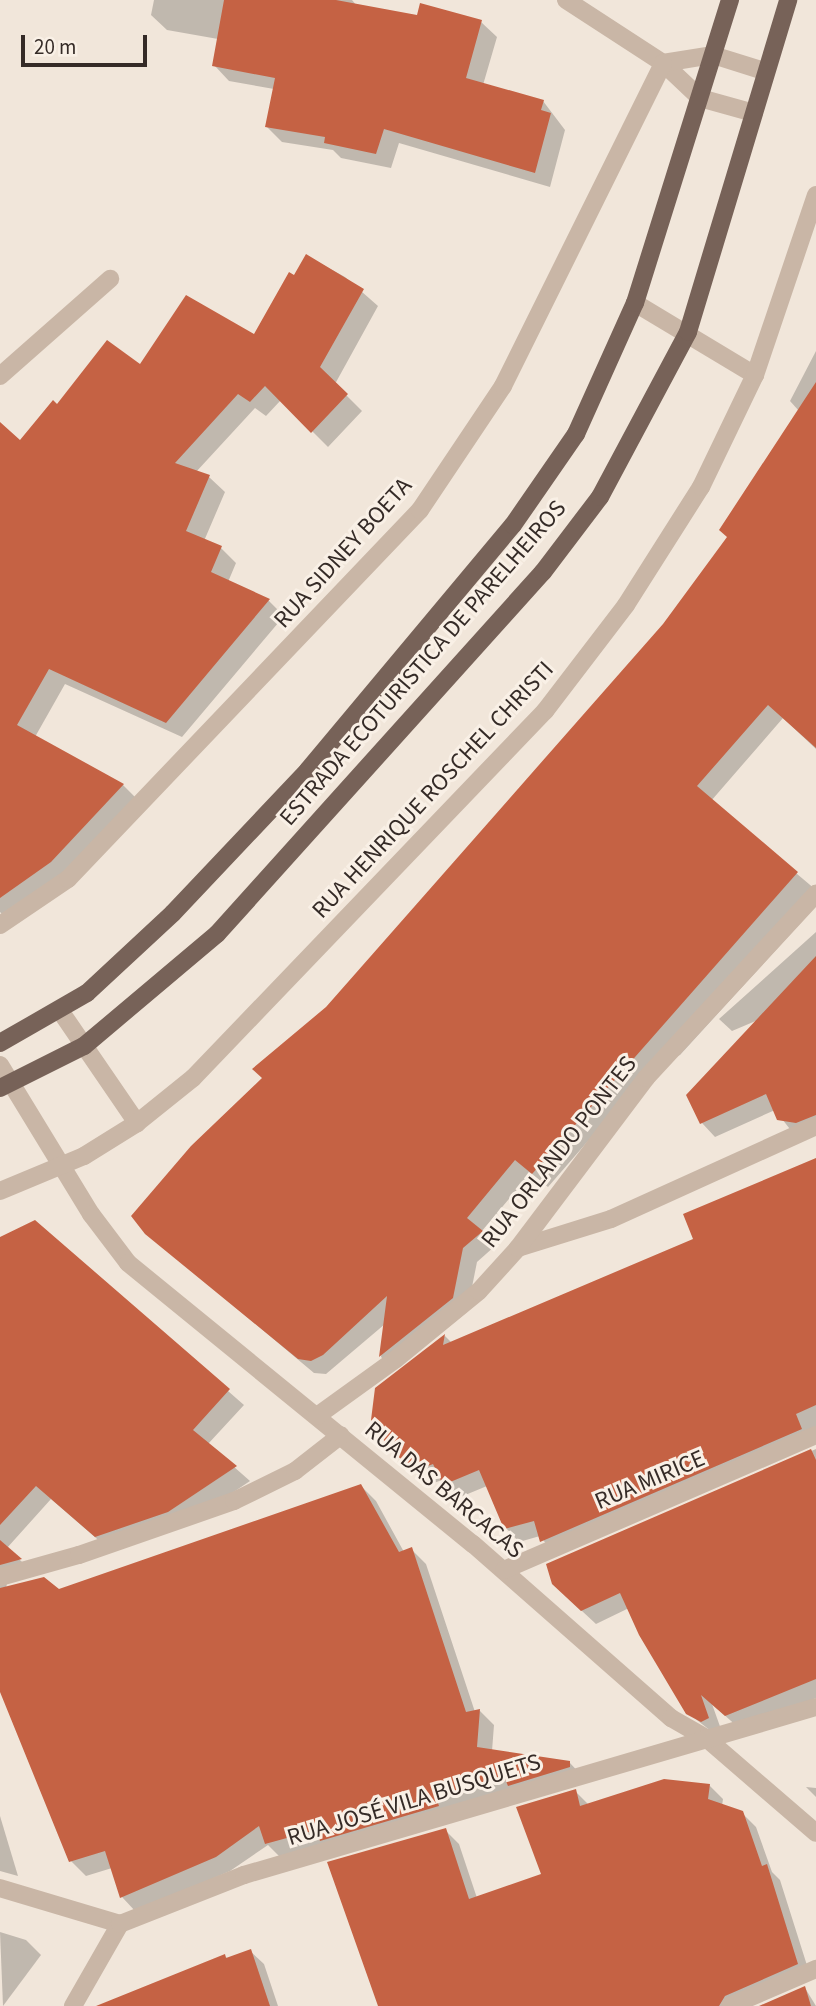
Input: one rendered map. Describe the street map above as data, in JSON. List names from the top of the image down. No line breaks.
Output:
{"streets":{"main road":["ESTRADA ECOTURISTICA DE PARELHEIROS"],"street":["RUA SIDNEY BOETA","RUA HENRIQUE ROSCHEL CHRISTI","RUA ORLANDO PONTES","RUA MIRICE","RUA DAS BARCACAS","RUA JOSÉ VILA BUSQUETS"]},"crossings":[["RUA HENRIQUE ROSCHEL CHRISTI","RUA DAS BARCACAS"],["RUA ORLANDO PONTES","RUA DAS BARCACAS"],["RUA MIRICE","RUA DAS BARCACAS"],["RUA DAS BARCACAS","RUA JOSÉ VILA BUSQUETS"]],"scale_bar":"20 m"}
